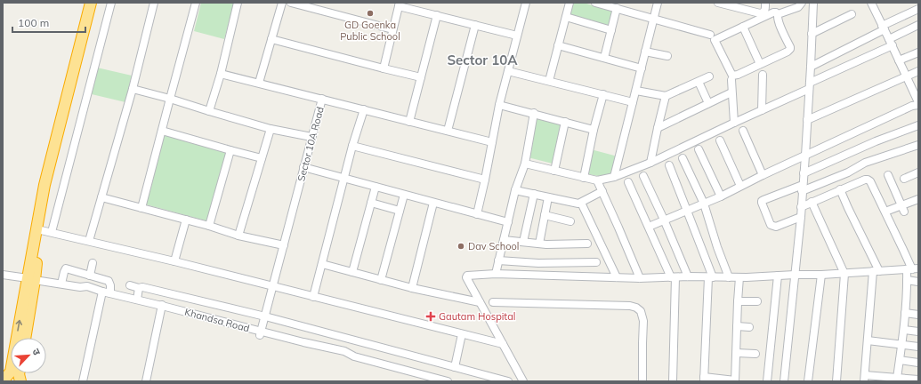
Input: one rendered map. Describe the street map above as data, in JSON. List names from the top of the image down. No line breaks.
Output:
{"streets":{"street":["Sector 10A Road","Khandsa Road"]},"crossings":[["Sector 10A Road","Khandsa Road"]],"districts":["Sector 10A"],"places":{"other":["GD Goenka Public School","Dav School"],"health":["Gautam Hospital"]},"scale_bar":"100 m","north":"top right"}
